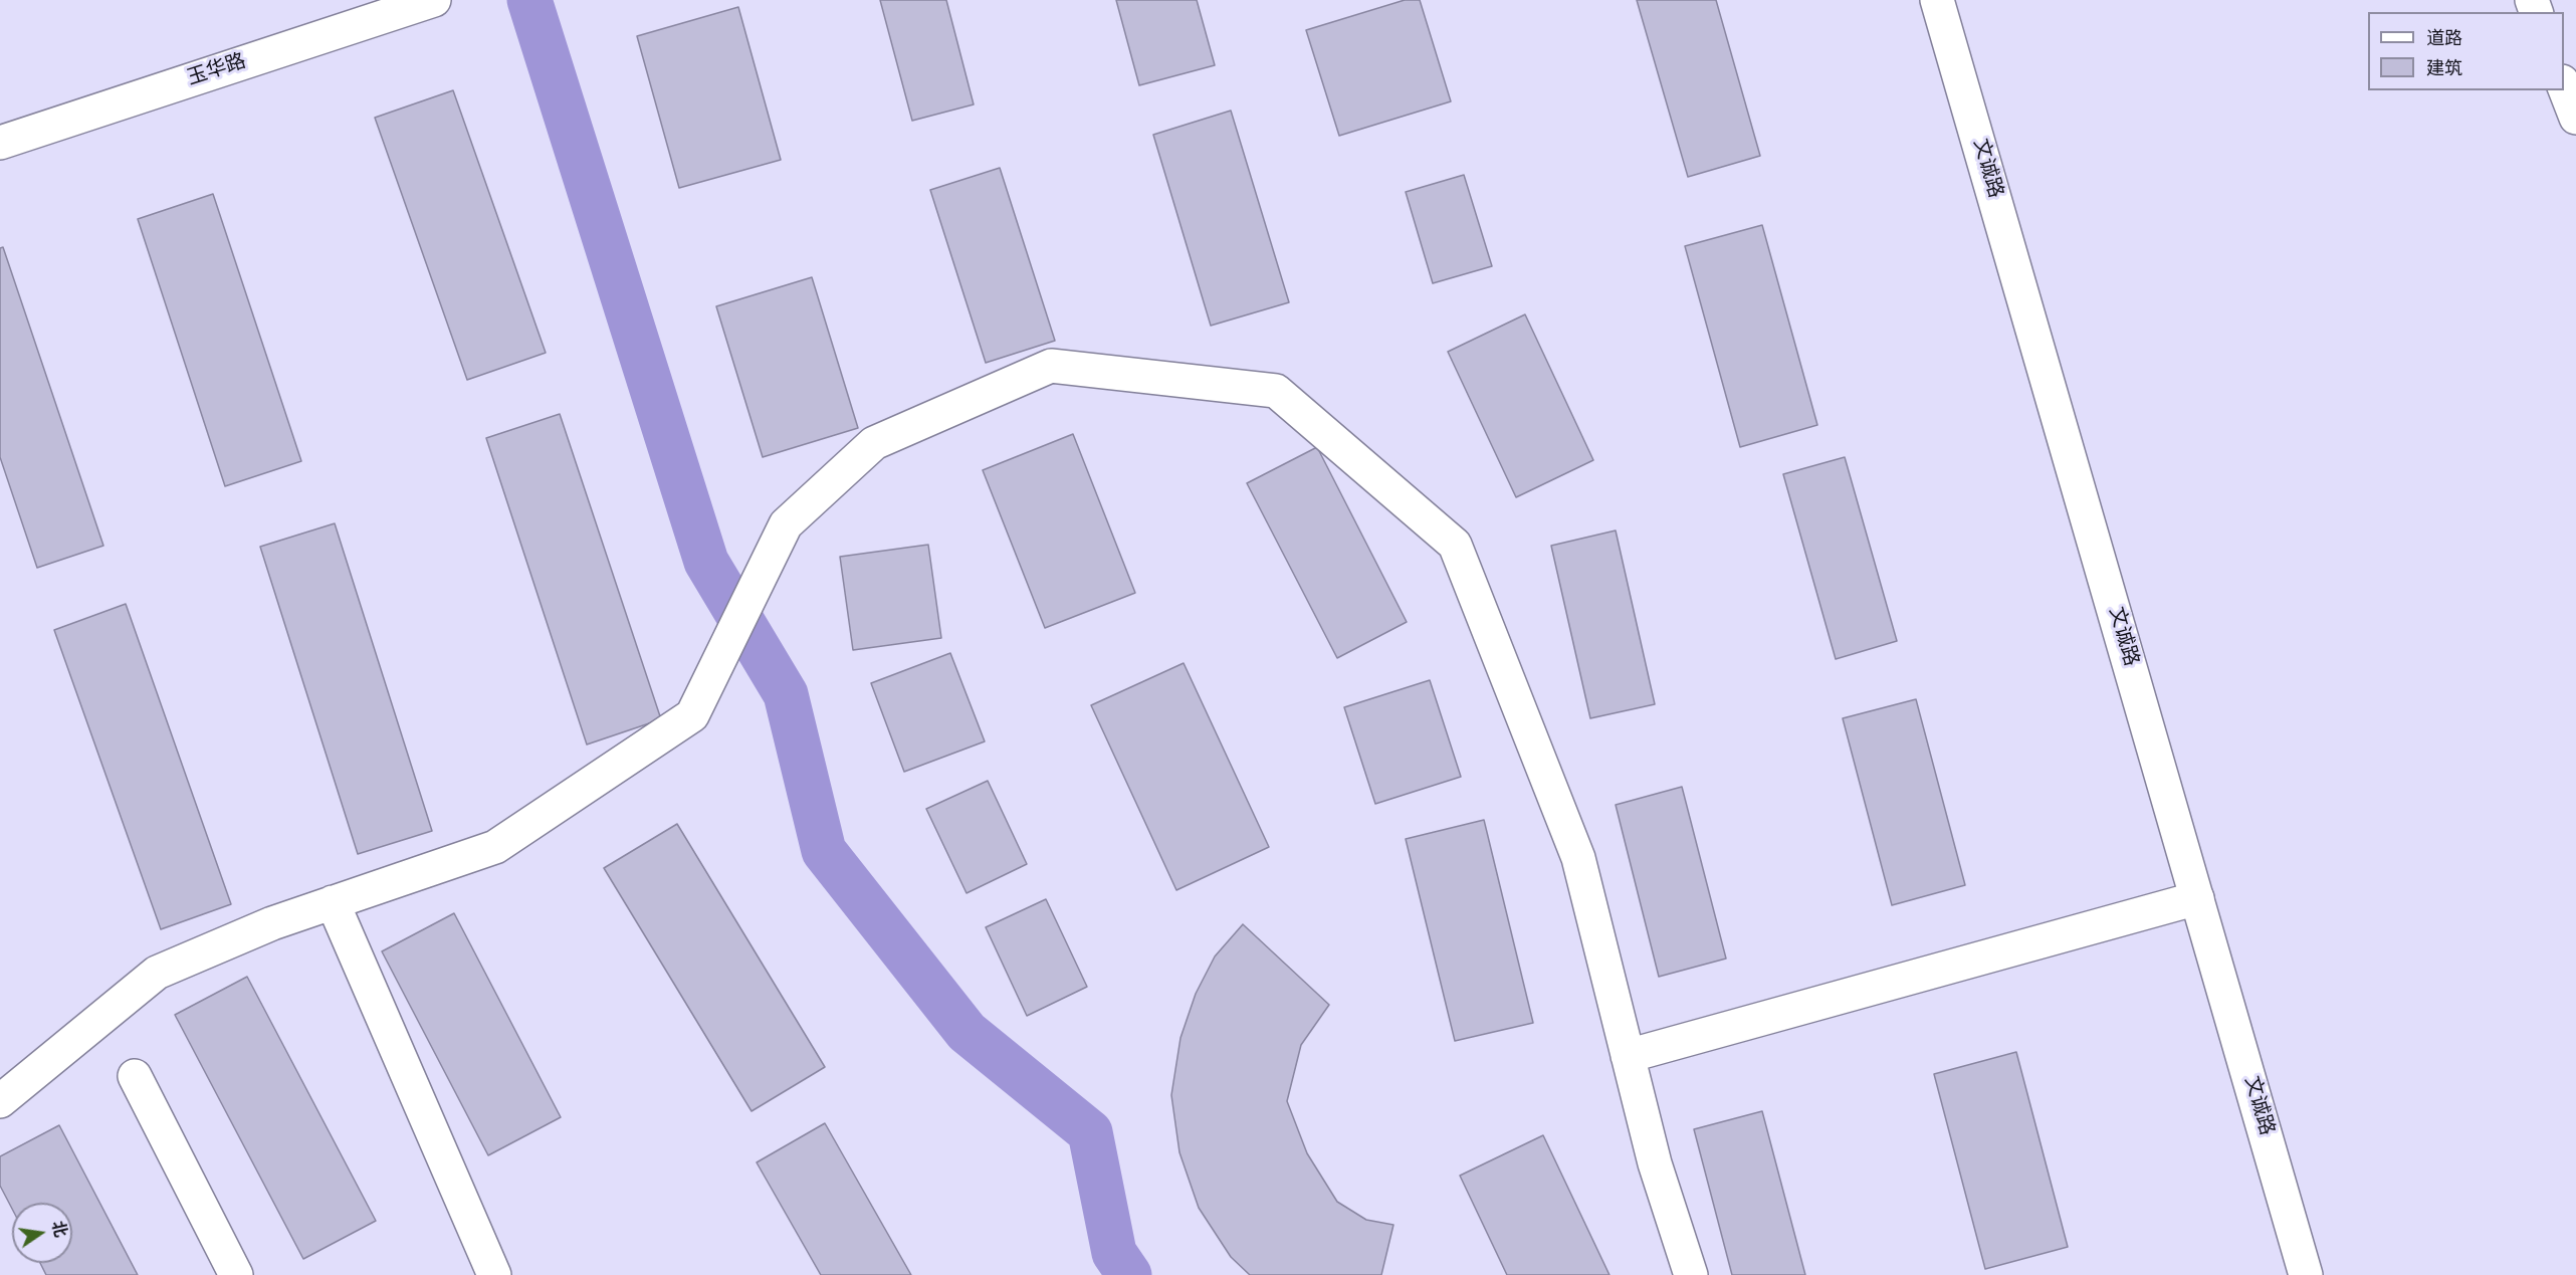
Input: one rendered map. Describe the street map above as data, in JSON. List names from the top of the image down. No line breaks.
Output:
{"streets":{"street":["玉华路","文诚路"]},"legend":["道路","建筑"],"north":"right"}
